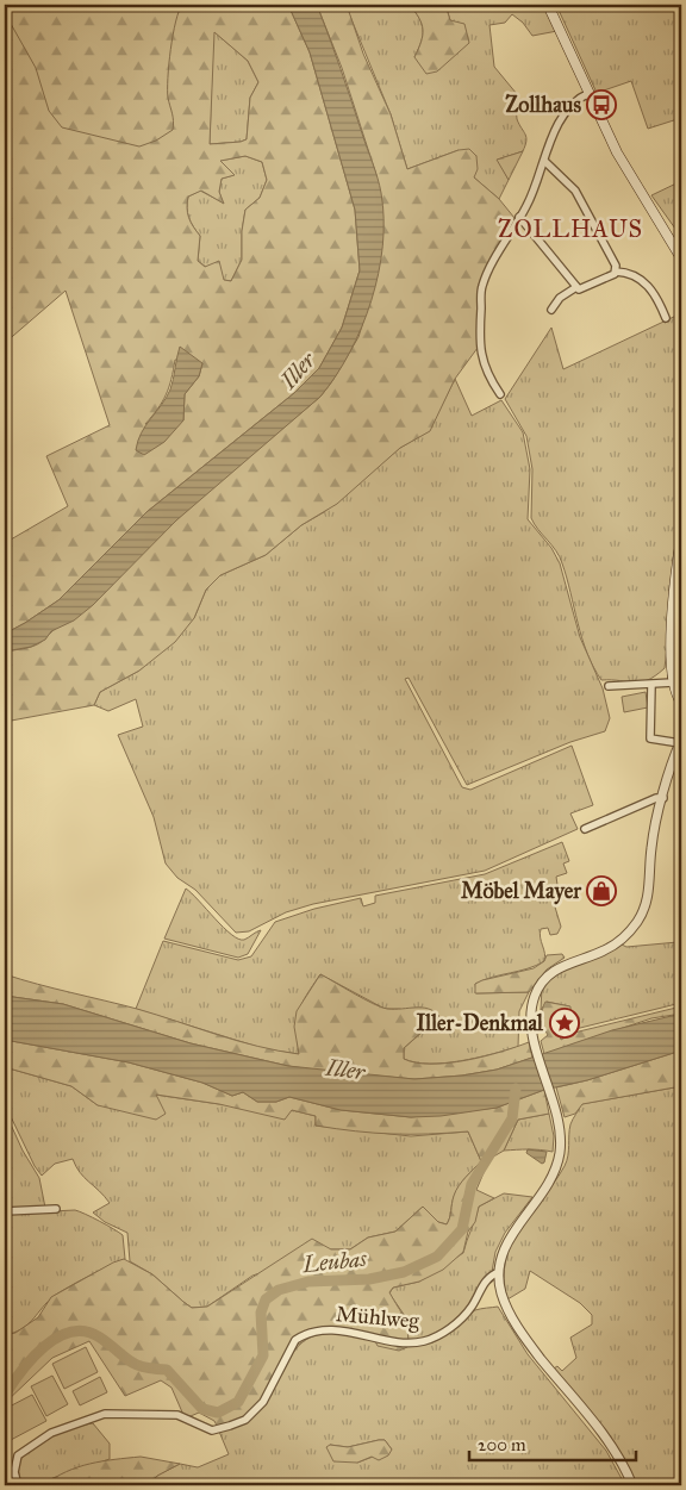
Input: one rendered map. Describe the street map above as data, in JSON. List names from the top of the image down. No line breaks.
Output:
{"streets":{"street":["Mühlweg"]},"districts":["ZOLLHAUS"],"water":["Iller","Leubas"],"places":{"bus stop":["Zollhaus"],"shop":["Möbel Mayer"],"place":["Iller-Denkmal"]},"scale_bar":"200 m"}
